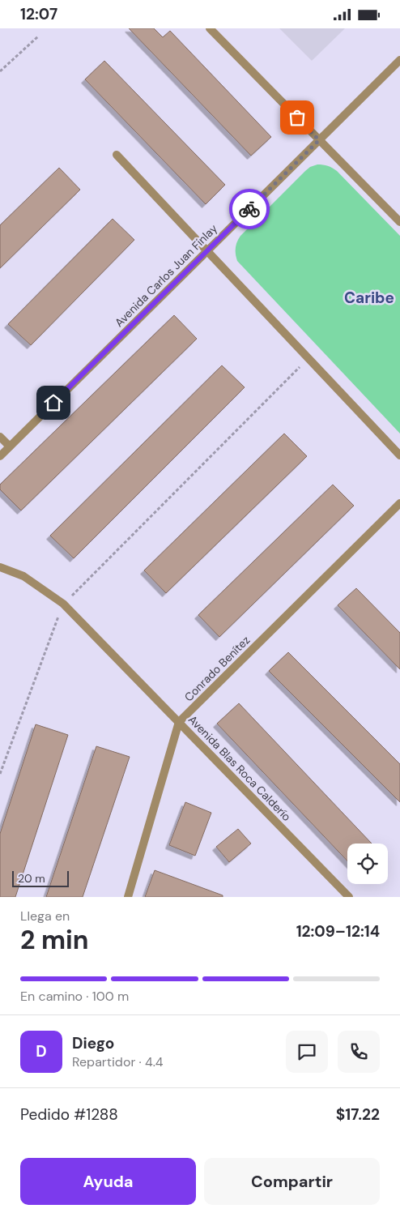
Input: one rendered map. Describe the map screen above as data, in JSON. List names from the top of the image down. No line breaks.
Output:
{"streets":{"street":["Avenida Carlos Juan Finlay","Conrado Benítez","Avenida Blas Roca Calderío"]},"crossings":[["Conrado Benítez","Avenida Blas Roca Calderío"]],"districts":["Caribe"],"scale_bar":"20 m","page":{"status":"12:07","scale":"20 m","heading":["2 min","Llega en","12:09–12:14"],"panel":["Diego","Repartidor · 4.4","Pedido #1288","$17.22"],"bar":"En camino · 100 m","round":"D","buttons":["Ayuda","Compartir"]}}
